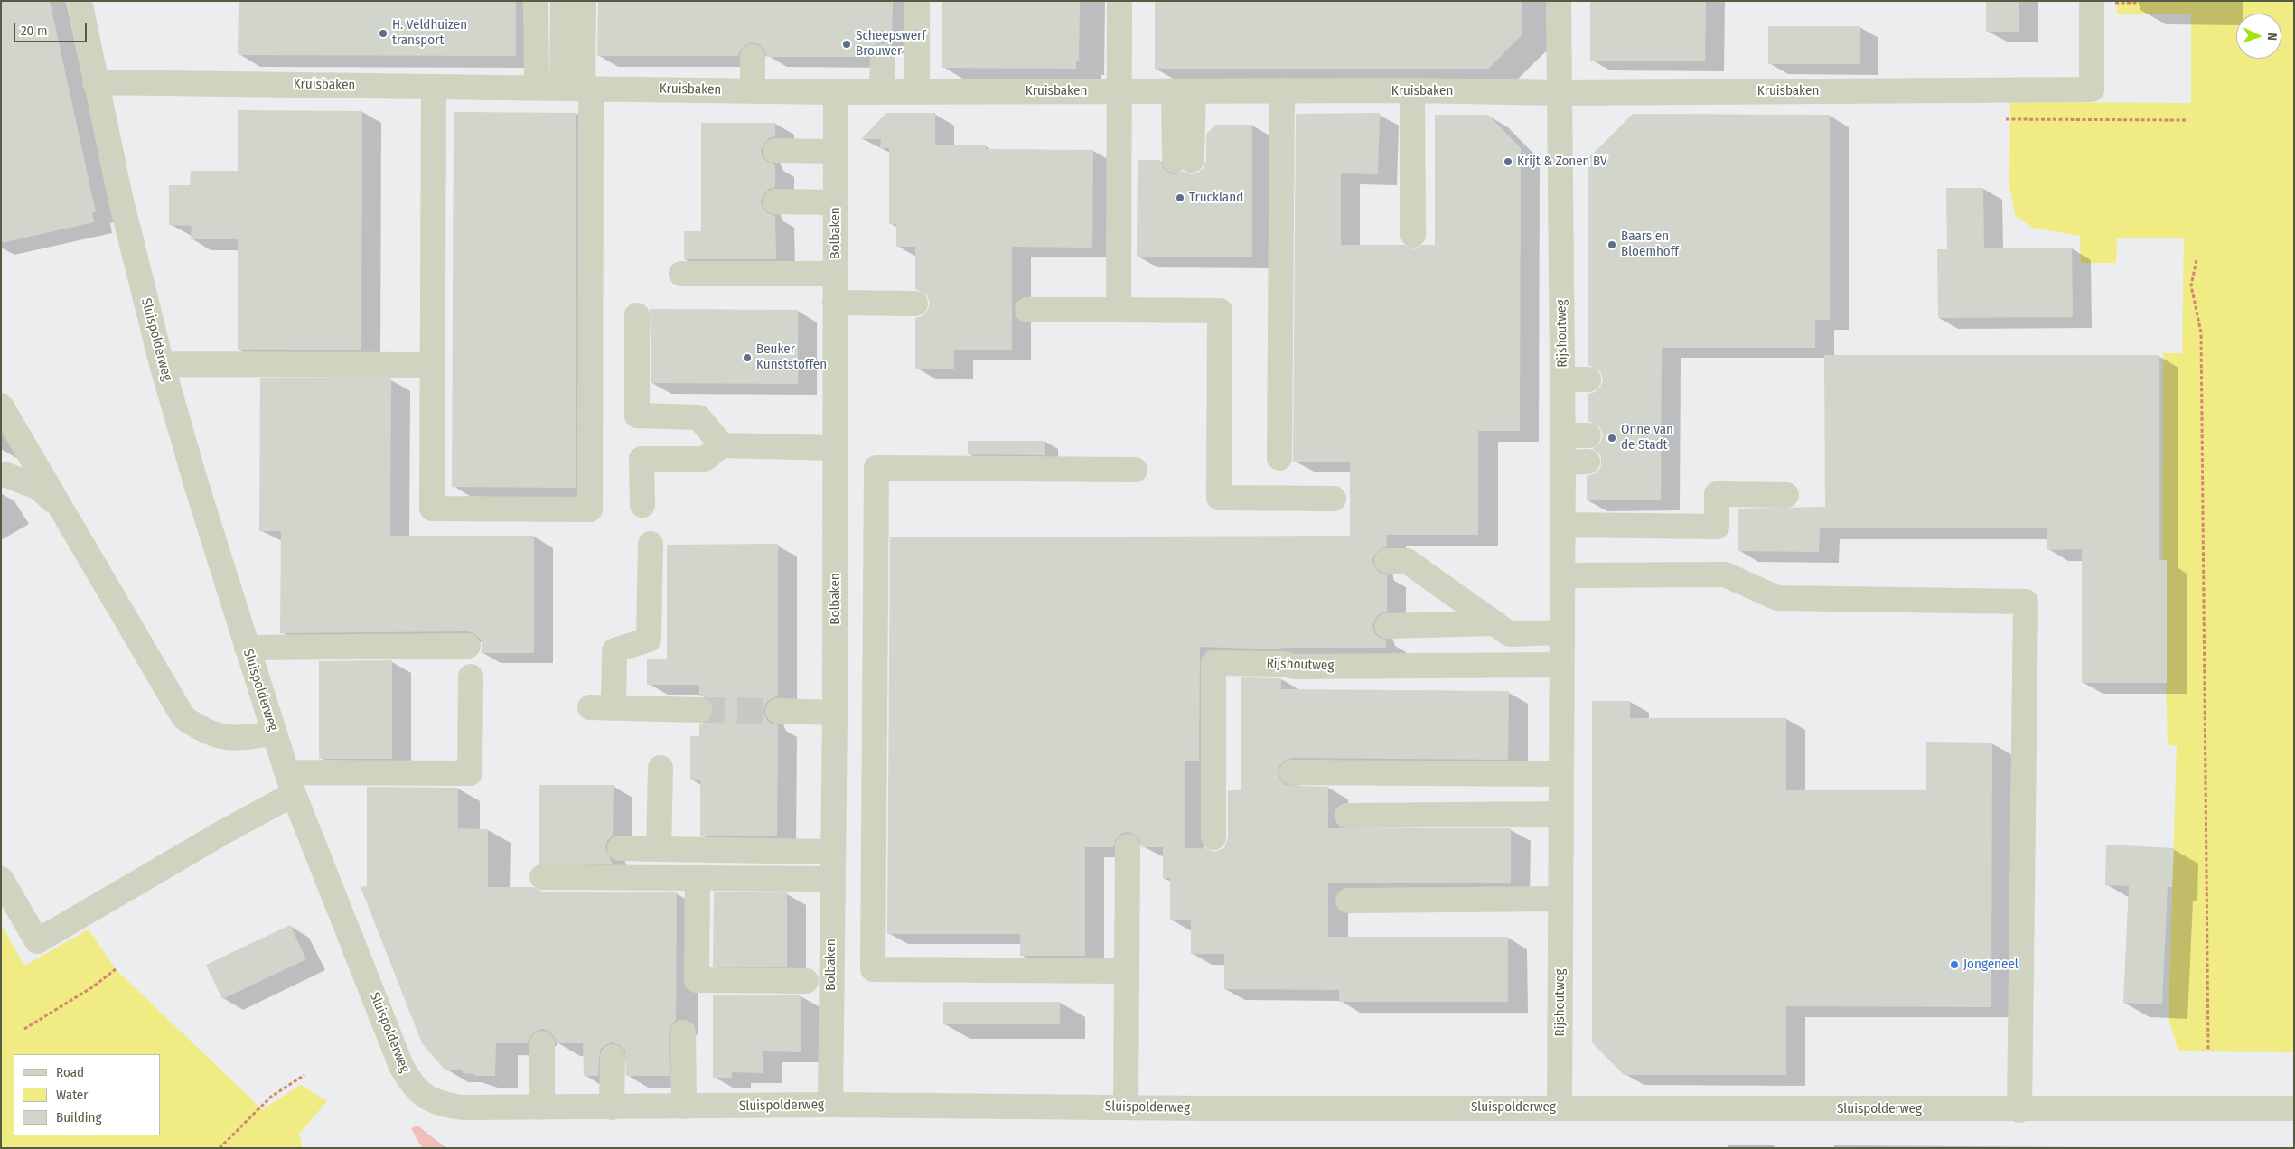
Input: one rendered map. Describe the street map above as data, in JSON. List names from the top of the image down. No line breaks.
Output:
{"streets":{"street":["Kruisbaken","Bolbaken","Rijshoutweg","Sluispolderweg"]},"crossings":[["Kruisbaken","Bolbaken"],["Kruisbaken","Rijshoutweg"],["Kruisbaken","Sluispolderweg"],["Bolbaken","Sluispolderweg"],["Rijshoutweg","Sluispolderweg"]],"places":["H. Veldhuizen transport","Scheepswerf Brouwer","Krijt & Zonen BV","Truckland","Baars en Bloemhoff","Beuker Kunststoffen","Onne van de Stadt","Jongeneel"],"legend":["Road","Water","Building"],"scale_bar":"20 m","north":"right"}
